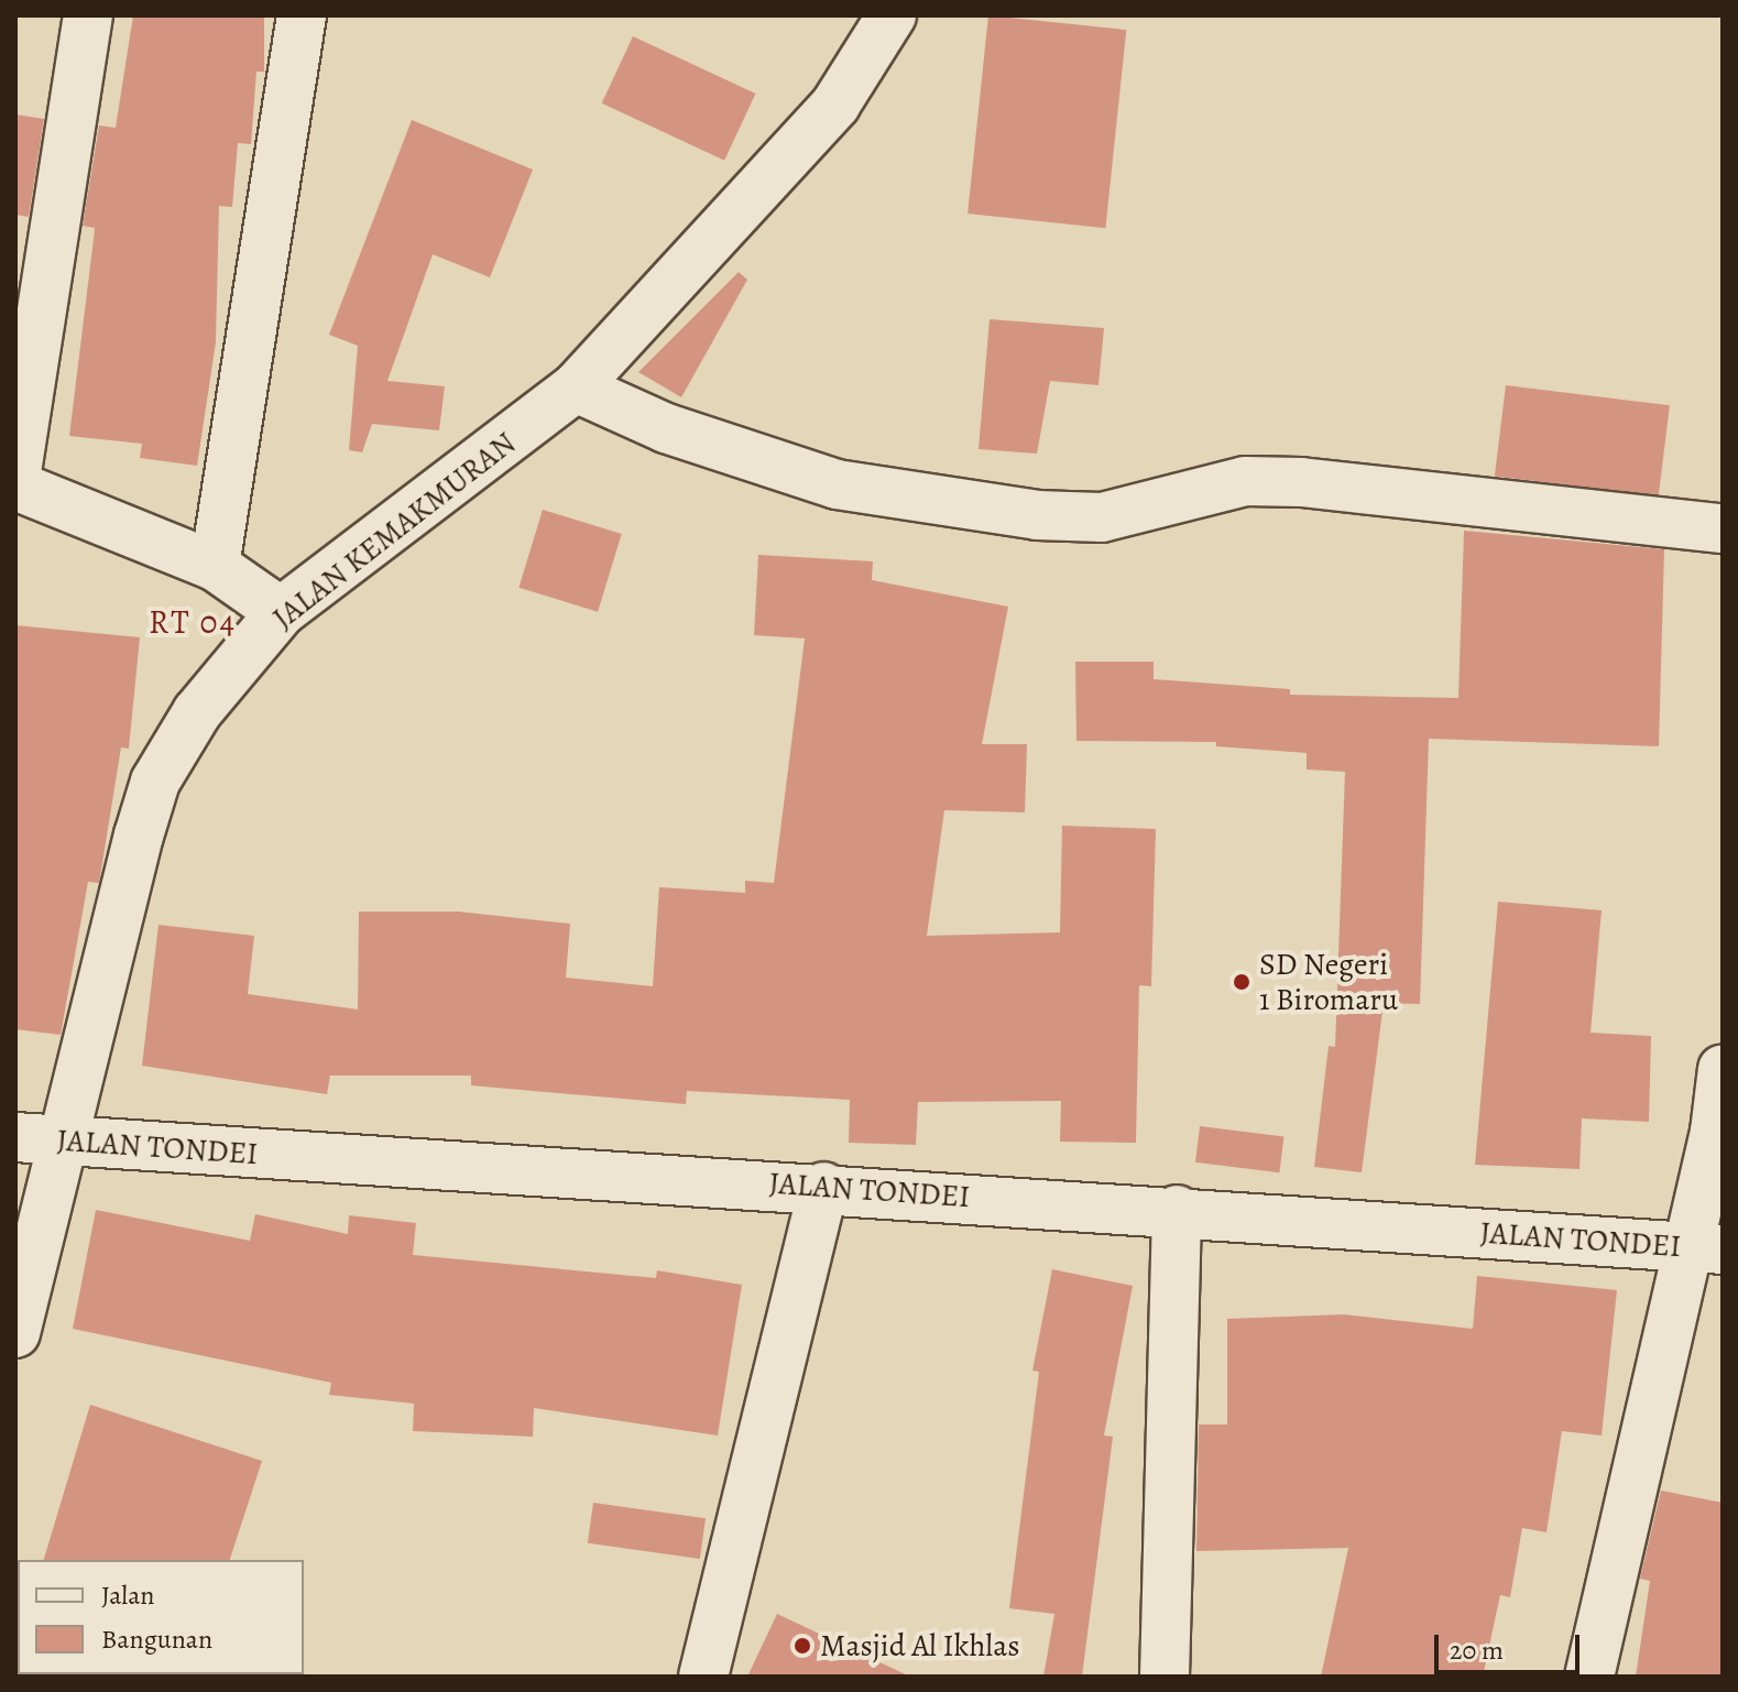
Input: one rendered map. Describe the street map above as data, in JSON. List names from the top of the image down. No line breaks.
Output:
{"streets":{"street":["JALAN KEMAKMURAN","JALAN TONDEI"]},"crossings":[["JALAN KEMAKMURAN","JALAN TONDEI"]],"districts":["RT 04"],"places":["SD Negeri 1 Biromaru","Masjid Al Ikhlas"],"legend":["Jalan","Bangunan"],"scale_bar":"20 m"}
